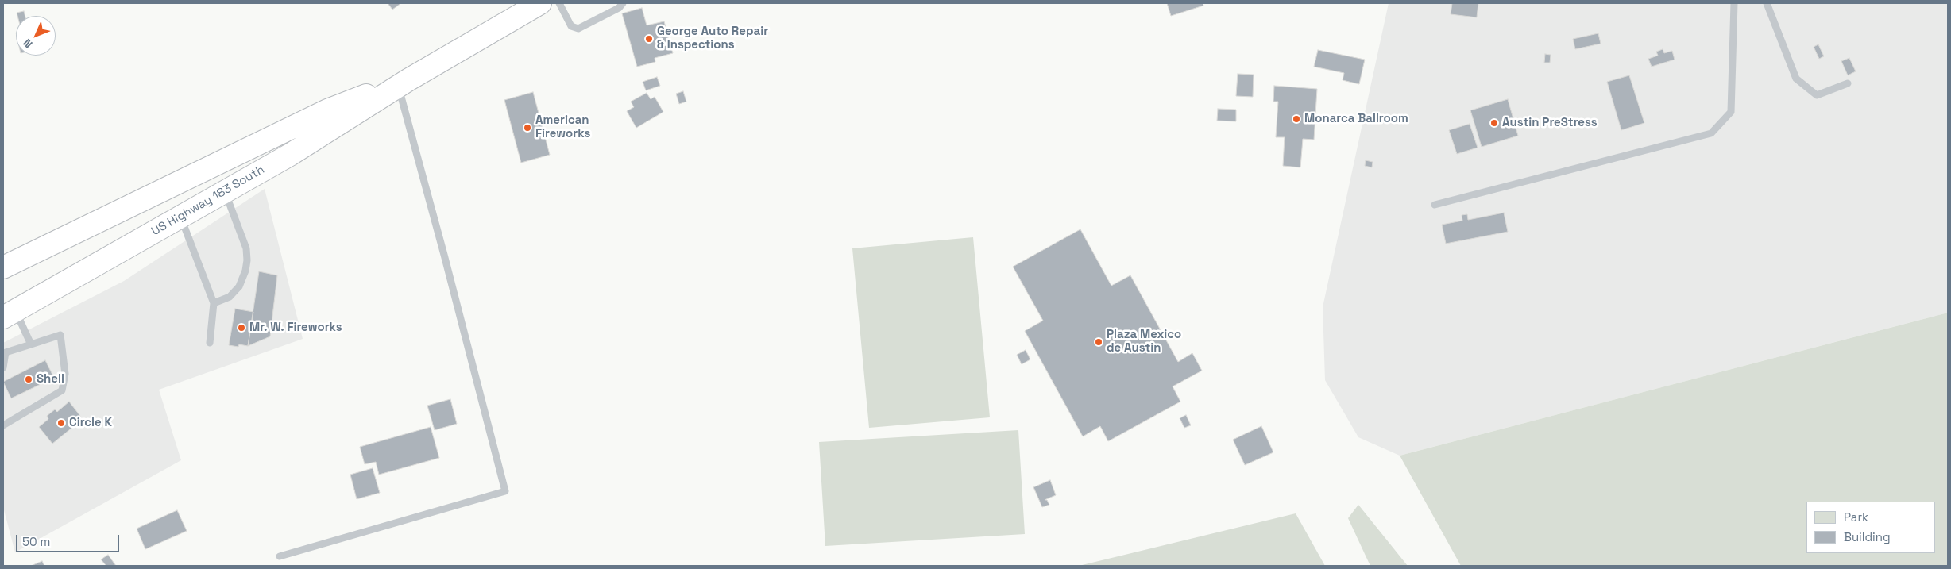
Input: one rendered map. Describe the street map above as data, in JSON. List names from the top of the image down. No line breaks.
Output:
{"streets":{"highway":["US Highway 183 South"]},"places":["George Auto Repair & Inspections","Monarca Ballroom","Austin PreStress","American Fireworks","Mr. W. Fireworks","Plaza Mexico de Austin","Shell","Circle K"],"legend":["Park","Building"],"scale_bar":"50 m","north":"bottom left"}
